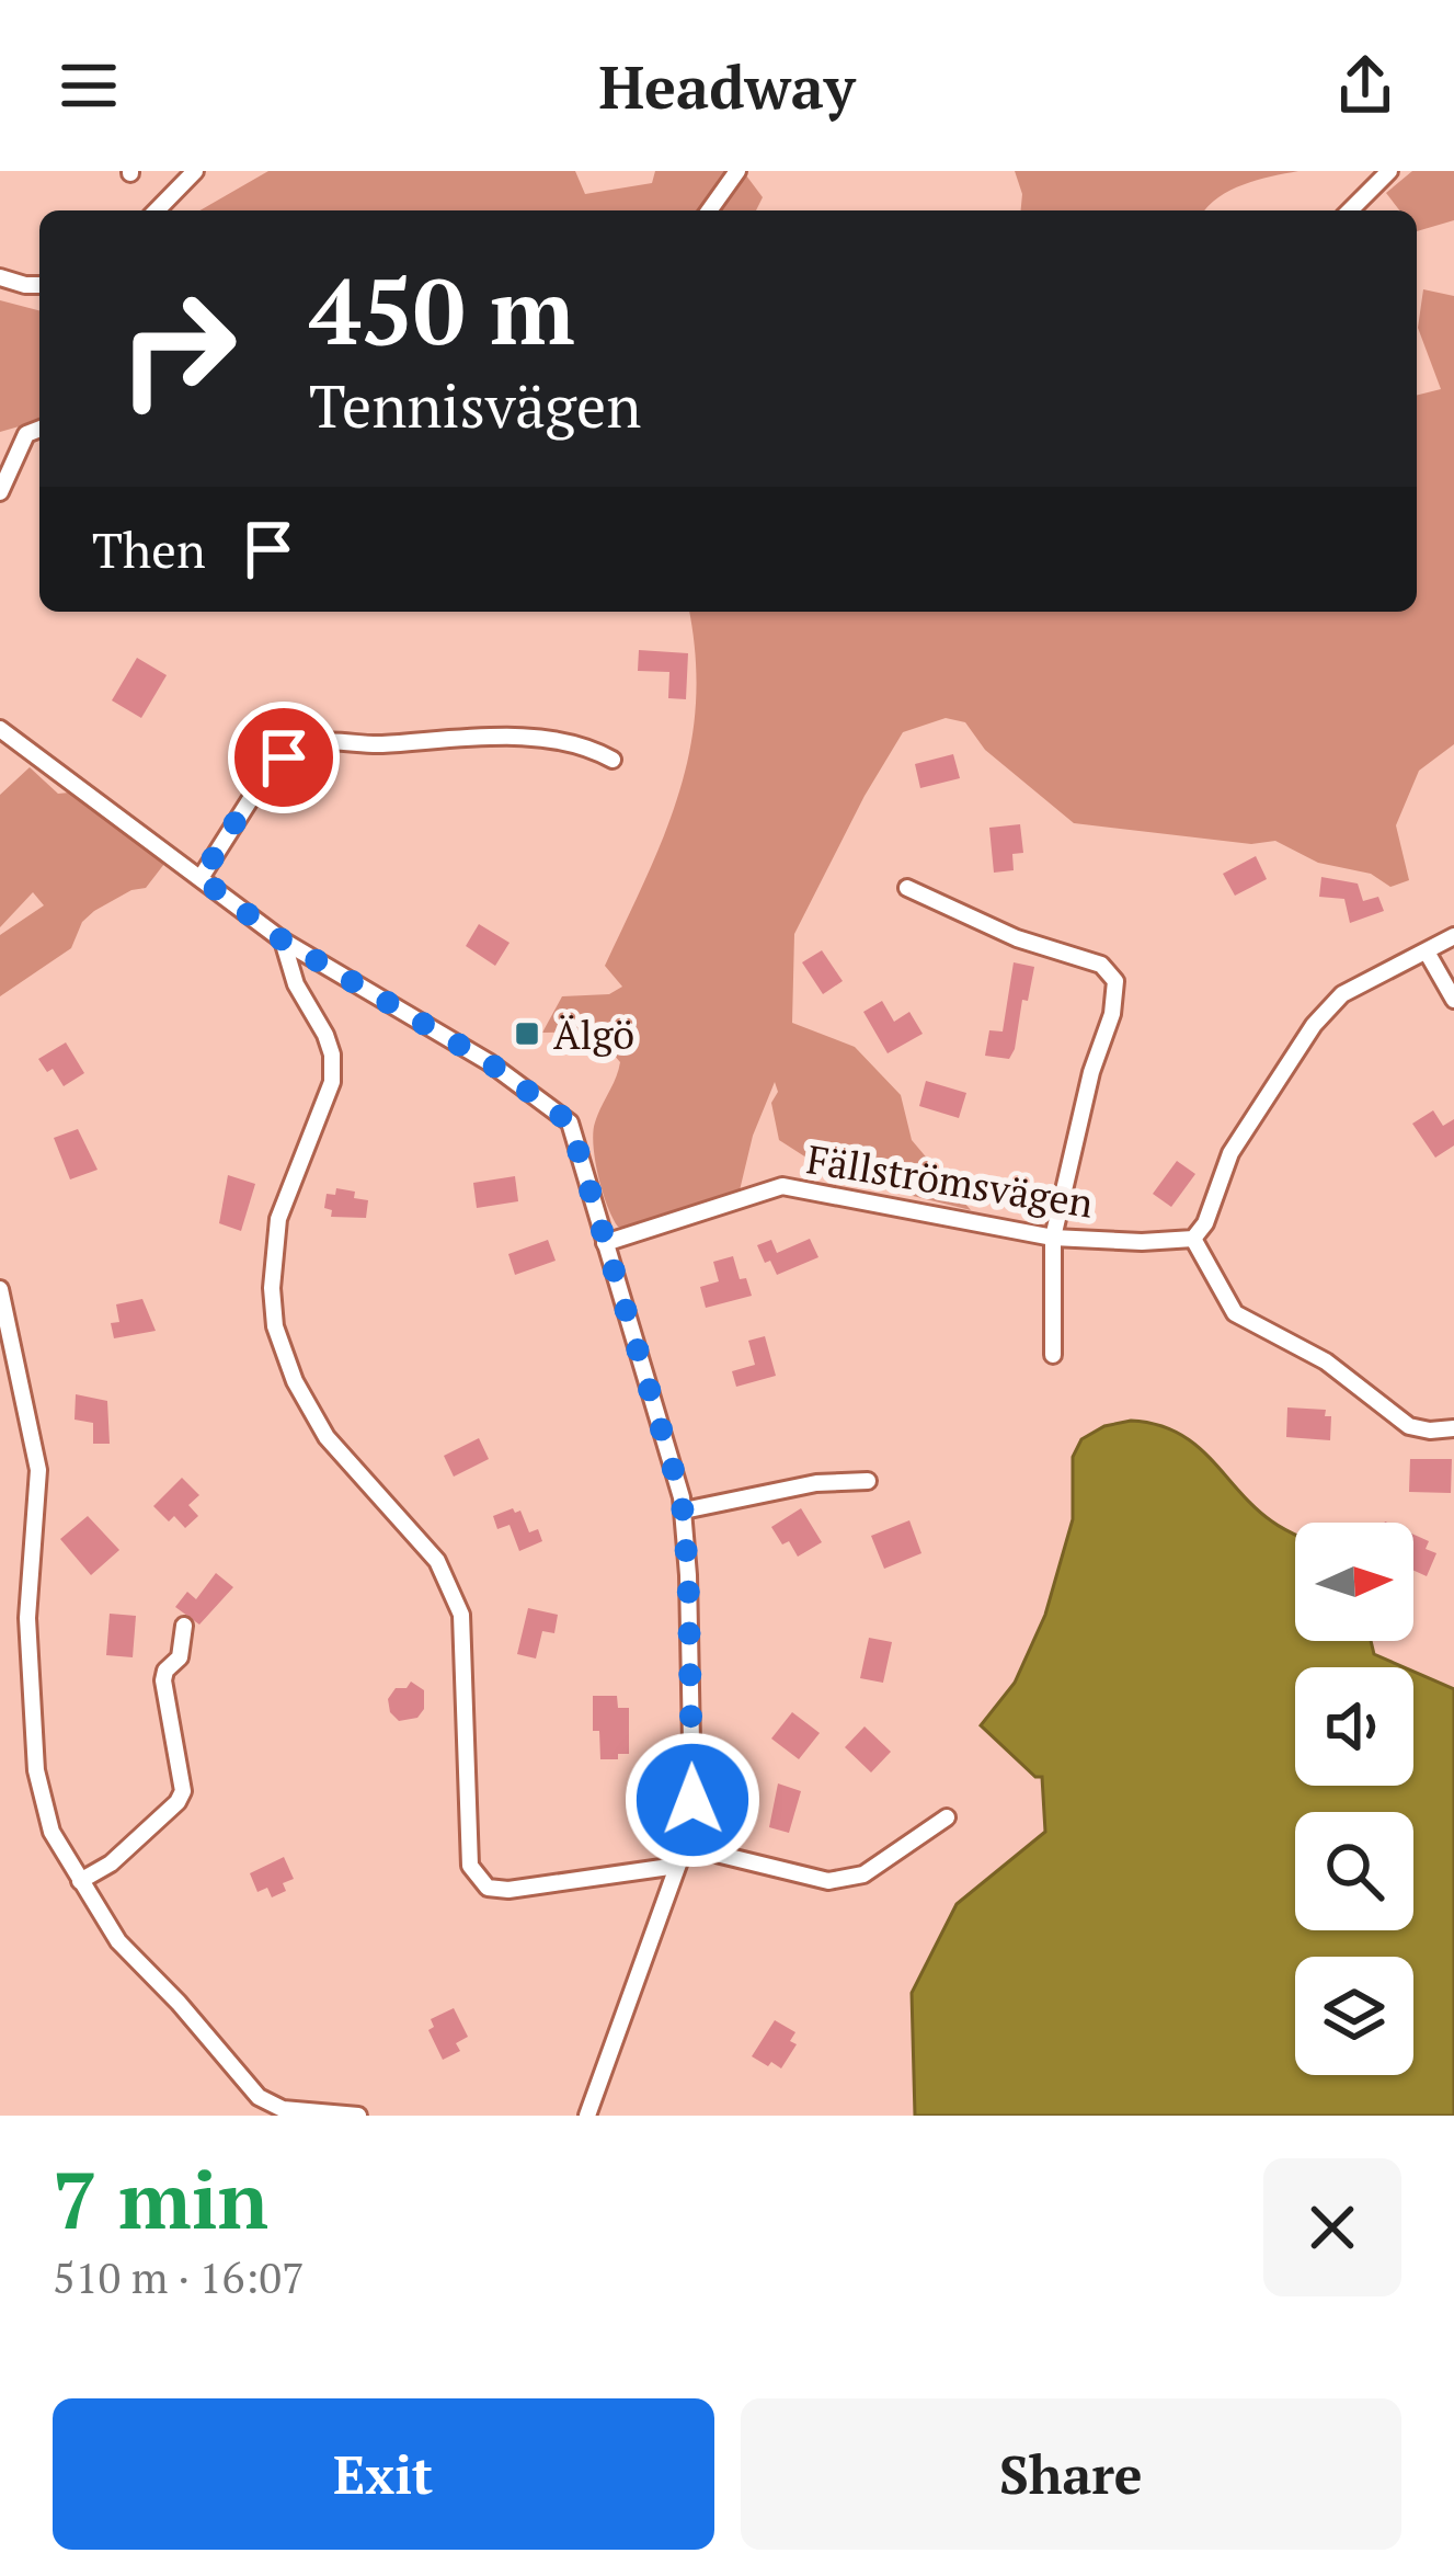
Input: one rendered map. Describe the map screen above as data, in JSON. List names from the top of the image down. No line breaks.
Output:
{"streets":{"street":["Fällströmsvägen"]},"places":{"transit":["Älgö"]},"north":"right","page":{"header":"Headway","turn":["450 m","Tennisvägen"],"then":"Then","heading":["7 min","510 m · 16:07"],"buttons":["Exit","Share"]}}
